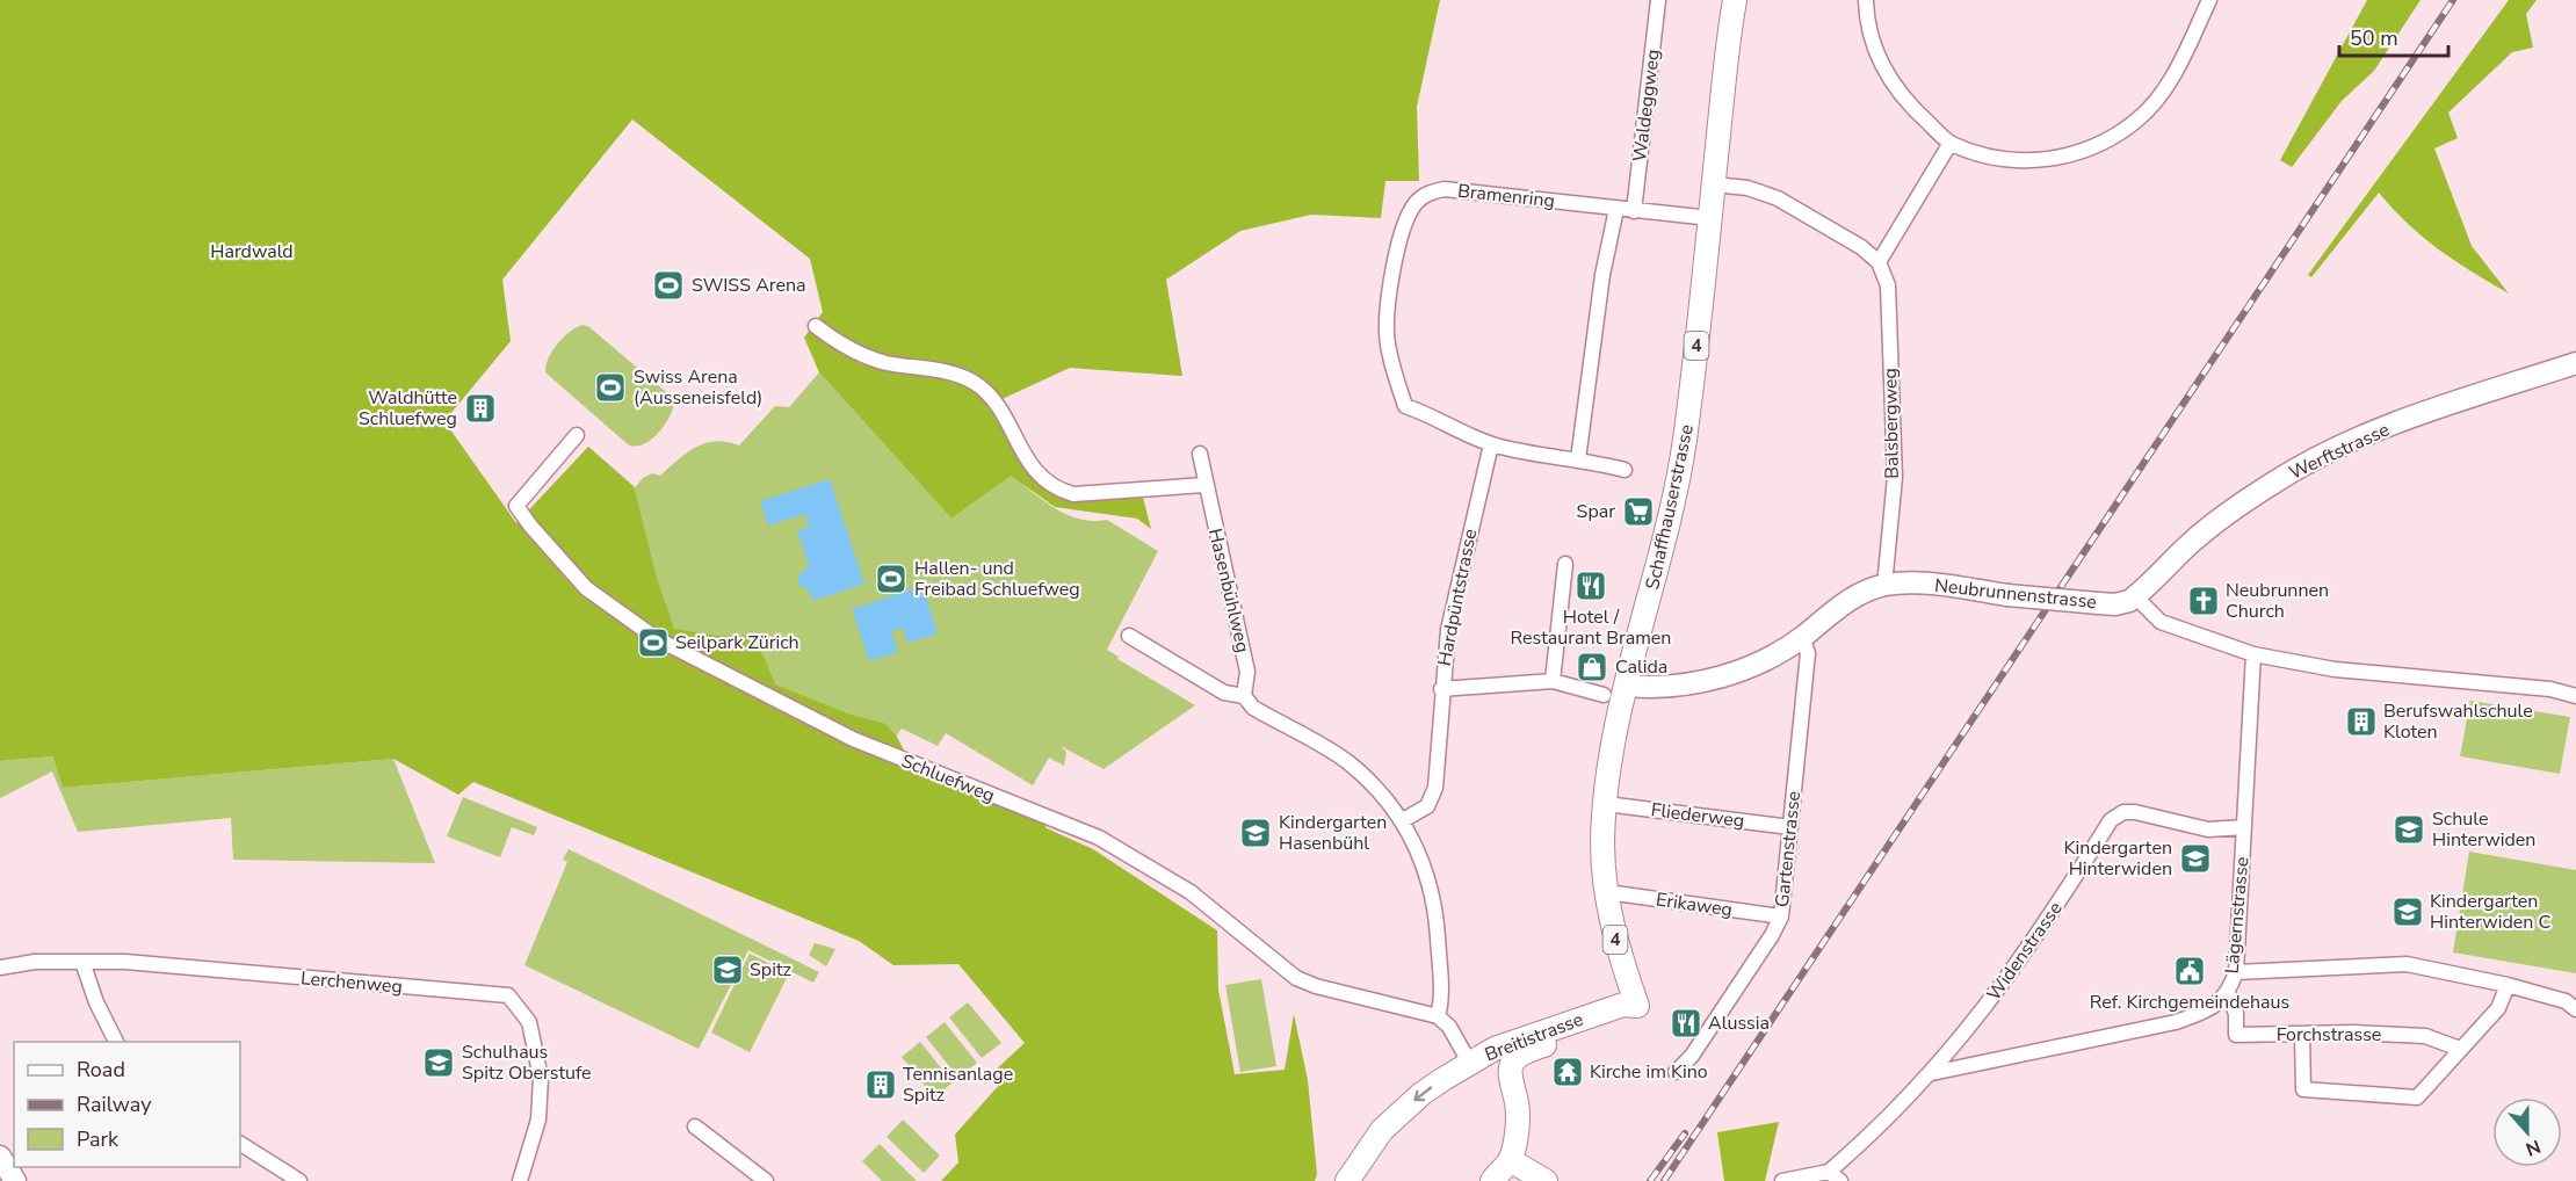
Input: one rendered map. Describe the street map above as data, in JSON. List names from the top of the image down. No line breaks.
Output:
{"streets":{"main road":["4","Schaffhauserstrasse","Breitistrasse"],"street":["Waldeggweg","Bramenring","Balsbergweg","Werftstrasse","Hasenbühlweg","Neubrunnenstrasse","Hardpüntstrasse","Schluefweg","Fliederweg","Gartenstrasse","Erikaweg","Lägernstrasse","Widenstrasse","Lerchenweg","Forchstrasse"]},"crossings":[["Waldeggweg","Bramenring"],["Bramenring","Schaffhauserstrasse"],["Bramenring","Hardpüntstrasse"],["Balsbergweg","Neubrunnenstrasse"],["Werftstrasse","Neubrunnenstrasse"],["Schaffhauserstrasse","Neubrunnenstrasse"],["Schaffhauserstrasse","Fliederweg"],["Schaffhauserstrasse","Erikaweg"],["Schaffhauserstrasse","Breitistrasse"],["Neubrunnenstrasse","Gartenstrasse"],["Fliederweg","Gartenstrasse"],["Gartenstrasse","Erikaweg"],["Lägernstrasse","Widenstrasse"],["Lägernstrasse","Forchstrasse"]],"parks":["Hardwald"],"places":{"sports":["SWISS Arena","Swiss Arena (Ausseneisfeld)","Hallen- und Freibad Schluefweg","Seilpark Zürich"],"building":["Waldhütte Schluefweg","Berufswahlschule Kloten","Tennisanlage Spitz"],"supermarket":["Spar"],"restaurant":["Hotel / Restaurant Bramen","Alussia"],"church":["Neubrunnen Church"],"shop":["Calida"],"school or university":["Schule Hinterwiden","Kindergarten Hasenbühl","Kindergarten Hinterwiden","Kindergarten Hinterwiden C","Spitz","Schulhaus Spitz Oberstufe"],"public building":["Ref. Kirchgemeindehaus"],"temple":["Kirche im Kino"]},"legend":["Road","Railway","Park"],"scale_bar":"50 m","north":"bottom"}
